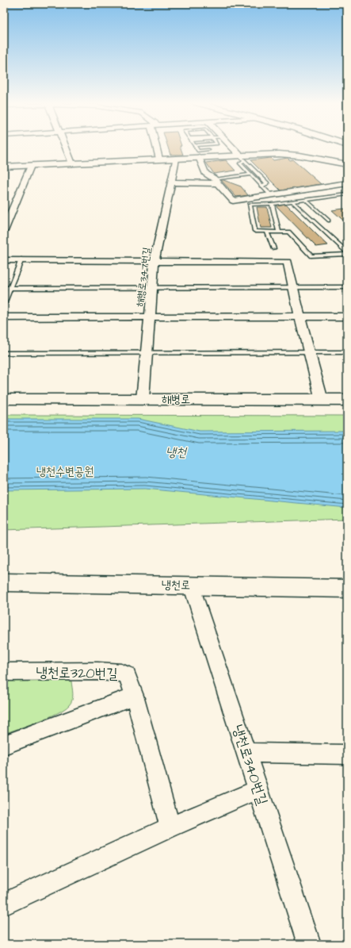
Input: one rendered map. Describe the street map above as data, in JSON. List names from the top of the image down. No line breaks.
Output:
{"streets":{"main road":["해병로","냉천로"],"street":["해병로347번길","냉천로320번길","냉천로340번길"]},"crossings":[["해병로347번길","해병로"],["냉천로","냉천로340번길"]],"water":["냉천"],"parks":["냉천수변공원"]}
